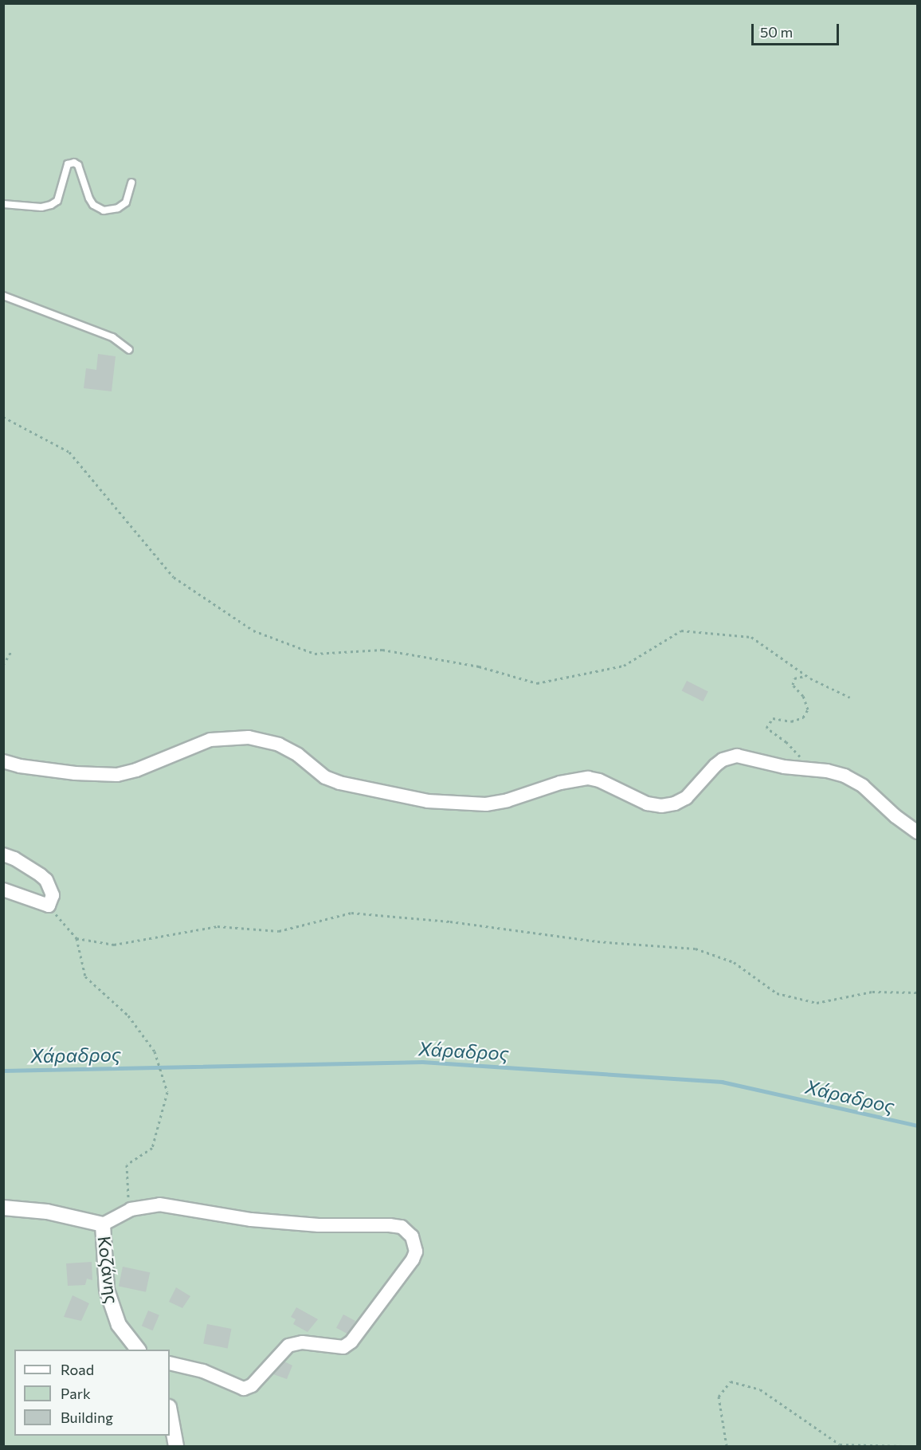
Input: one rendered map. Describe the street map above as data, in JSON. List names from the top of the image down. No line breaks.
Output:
{"streets":{"street":["Κοζάνης"]},"water":["Χάραδρος"],"legend":["Road","Park","Building"],"scale_bar":"50 m"}
